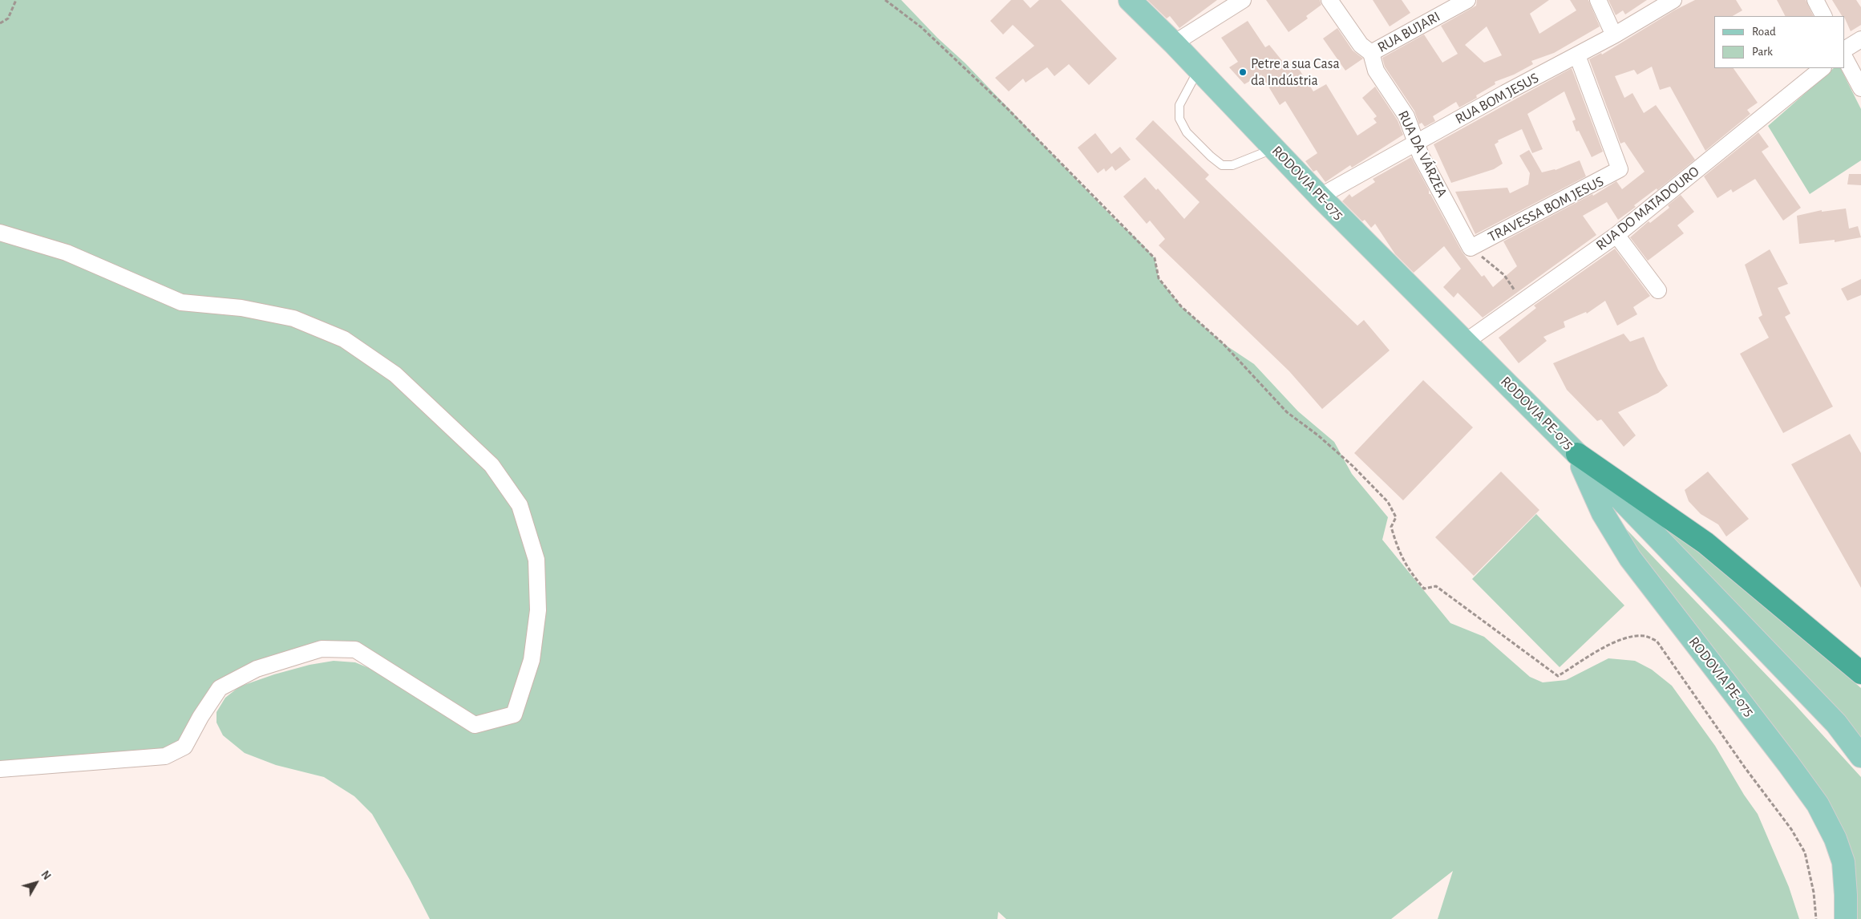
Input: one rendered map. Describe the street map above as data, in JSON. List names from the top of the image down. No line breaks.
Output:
{"streets":{"main road":["RODOVIA PE-075"],"street":["RUA BUJARI","RUA BOM JESUS","RUA DA VÁRZEA","RUA DO MATADOURO","TRAVESSA BOM JESUS"]},"crossings":[["RUA BUJARI","RUA DA VÁRZEA"],["RUA BOM JESUS","RUA DA VÁRZEA"],["RUA BOM JESUS","RODOVIA PE-075"],["RUA BOM JESUS","TRAVESSA BOM JESUS"],["RUA DA VÁRZEA","TRAVESSA BOM JESUS"],["RODOVIA PE-075","RUA DO MATADOURO"]],"places":["Petre a sua Casa da Indústria"],"legend":["Road","Park"],"north":"top right"}
